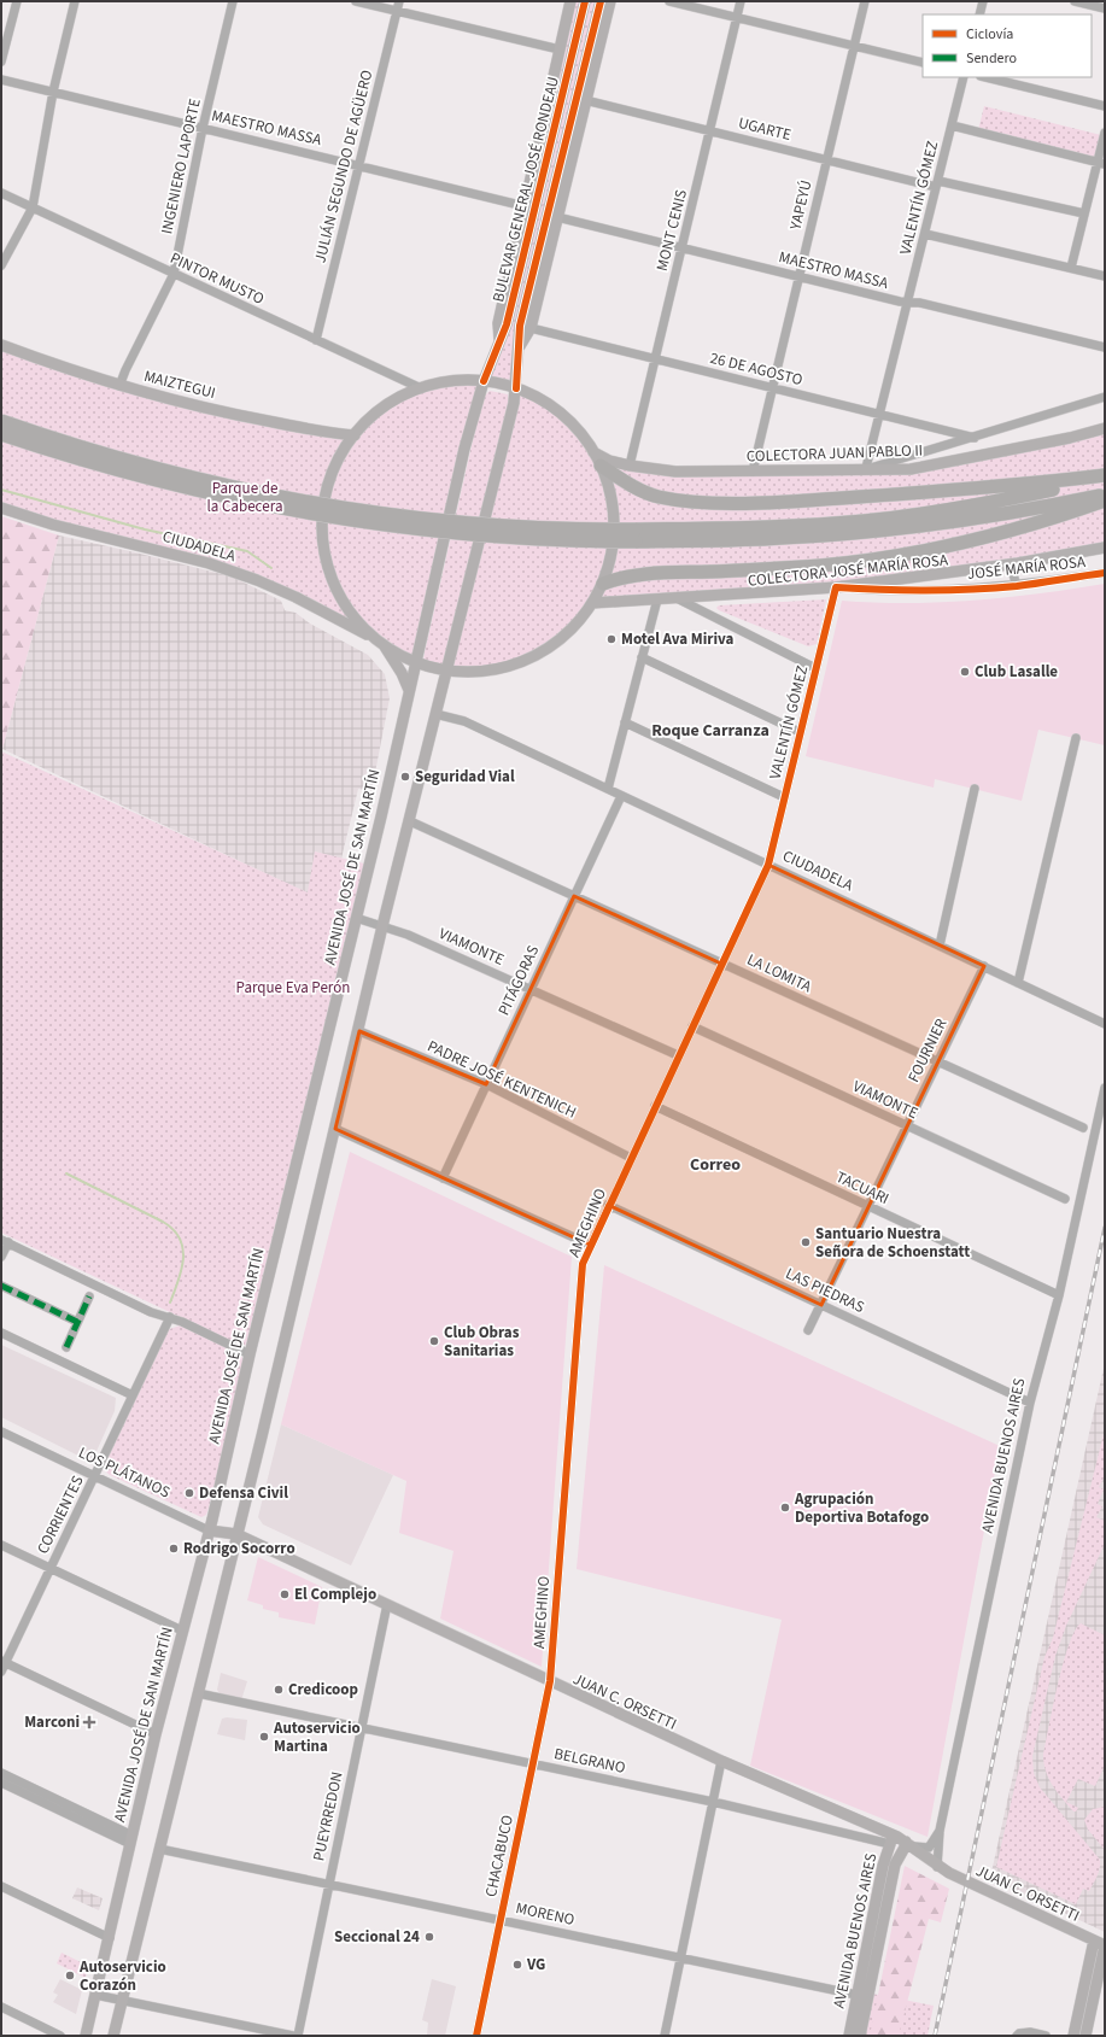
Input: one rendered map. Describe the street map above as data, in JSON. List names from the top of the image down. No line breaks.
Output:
{"streets":{"main road":["BULEVAR GENERAL JOSÉ RONDEAU","MAIZTEGUI","COLECTORA JUAN PABLO II","CIUDADELA","COLECTORA JOSÉ MARÍA ROSA","AVENIDA JOSÉ DE SAN MARTÍN","AVENIDA BUENOS AIRES","LOS PLÁTANOS","JUAN C. ORSETTI"],"street":["MAESTRO MASSA","UGARTE","INGENIERO LAPORTE","JULIÁN SEGUNDO DE AGÜERO","VALENTÍN GÓMEZ","YAPEYÚ","MONT CENIS","PINTOR MUSTO","26 DE AGOSTO","JOSÉ MARÍA ROSA","VIAMONTE","LA LOMITA","PITÁGORAS","FOURNIER","PADRE JOSÉ KENTENICH","TACUARI","AMEGHINO","LAS PIEDRAS","CORRIENTES","BELGRANO","PUEYRREDON","CHACABUCO","MORENO"]},"crossings":[["MAESTRO MASSA","INGENIERO LAPORTE"],["MAESTRO MASSA","JULIÁN SEGUNDO DE AGÜERO"],["MAESTRO MASSA","BULEVAR GENERAL JOSÉ RONDEAU"],["MAESTRO MASSA","VALENTÍN GÓMEZ"],["MAESTRO MASSA","YAPEYÚ"],["MAESTRO MASSA","MONT CENIS"],["UGARTE","BULEVAR GENERAL JOSÉ RONDEAU"],["UGARTE","VALENTÍN GÓMEZ"],["UGARTE","YAPEYÚ"],["UGARTE","MONT CENIS"],["INGENIERO LAPORTE","PINTOR MUSTO"],["INGENIERO LAPORTE","MAIZTEGUI"],["JULIÁN SEGUNDO DE AGÜERO","PINTOR MUSTO"],["BULEVAR GENERAL JOSÉ RONDEAU","26 DE AGOSTO"],["BULEVAR GENERAL JOSÉ RONDEAU","CIUDADELA"],["BULEVAR GENERAL JOSÉ RONDEAU","AVENIDA JOSÉ DE SAN MARTÍN"],["VALENTÍN GÓMEZ","26 DE AGOSTO"],["VALENTÍN GÓMEZ","COLECTORA JUAN PABLO II"],["VALENTÍN GÓMEZ","CIUDADELA"],["VALENTÍN GÓMEZ","JOSÉ MARÍA ROSA"],["VALENTÍN GÓMEZ","COLECTORA JOSÉ MARÍA ROSA"],["VALENTÍN GÓMEZ","AMEGHINO"],["YAPEYÚ","26 DE AGOSTO"],["YAPEYÚ","COLECTORA JUAN PABLO II"],["MONT CENIS","26 DE AGOSTO"],["MONT CENIS","COLECTORA JUAN PABLO II"],["PINTOR MUSTO","CIUDADELA"],["MAIZTEGUI","CIUDADELA"],["COLECTORA JUAN PABLO II","CIUDADELA"],["CIUDADELA","COLECTORA JOSÉ MARÍA ROSA"],["CIUDADELA","AVENIDA JOSÉ DE SAN MARTÍN"],["CIUDADELA","PITÁGORAS"],["CIUDADELA","FOURNIER"],["CIUDADELA","AMEGHINO"],["JOSÉ MARÍA ROSA","COLECTORA JOSÉ MARÍA ROSA"],["AVENIDA JOSÉ DE SAN MARTÍN","VIAMONTE"],["AVENIDA JOSÉ DE SAN MARTÍN","LOS PLÁTANOS"],["VIAMONTE","PITÁGORAS"],["VIAMONTE","FOURNIER"],["VIAMONTE","AMEGHINO"],["LA LOMITA","PITÁGORAS"],["LA LOMITA","FOURNIER"],["LA LOMITA","AMEGHINO"],["PITÁGORAS","PADRE JOSÉ KENTENICH"],["FOURNIER","TACUARI"],["FOURNIER","LAS PIEDRAS"],["PADRE JOSÉ KENTENICH","AMEGHINO"],["TACUARI","AMEGHINO"],["TACUARI","AVENIDA BUENOS AIRES"],["AMEGHINO","LAS PIEDRAS"],["AMEGHINO","JUAN C. ORSETTI"],["AMEGHINO","CHACABUCO"],["LAS PIEDRAS","AVENIDA BUENOS AIRES"],["AVENIDA BUENOS AIRES","JUAN C. ORSETTI"],["AVENIDA BUENOS AIRES","BELGRANO"],["AVENIDA BUENOS AIRES","MORENO"],["LOS PLÁTANOS","CORRIENTES"],["LOS PLÁTANOS","JUAN C. ORSETTI"],["JUAN C. ORSETTI","BELGRANO"],["JUAN C. ORSETTI","PUEYRREDON"],["JUAN C. ORSETTI","CHACABUCO"],["BELGRANO","PUEYRREDON"],["BELGRANO","CHACABUCO"],["PUEYRREDON","MORENO"],["CHACABUCO","MORENO"]],"districts":["Roque Carranza","Correo"],"parks":["Parque de la Cabecera","Parque Eva Perón"],"places":{"other":["Motel Ava Miriva","Club Lasalle","Seguridad Vial","Santuario Nuestra Señora de Schoenstatt","Club Obras Sanitarias","Defensa Civil","Agrupación Deportiva Botafogo","Rodrigo Socorro","El Complejo","Credicoop","Autoservicio Martina","Seccional 24","VG","Autoservicio Corazón"],"health":["Marconi"]},"legend":["Ciclovía","Sendero"]}
